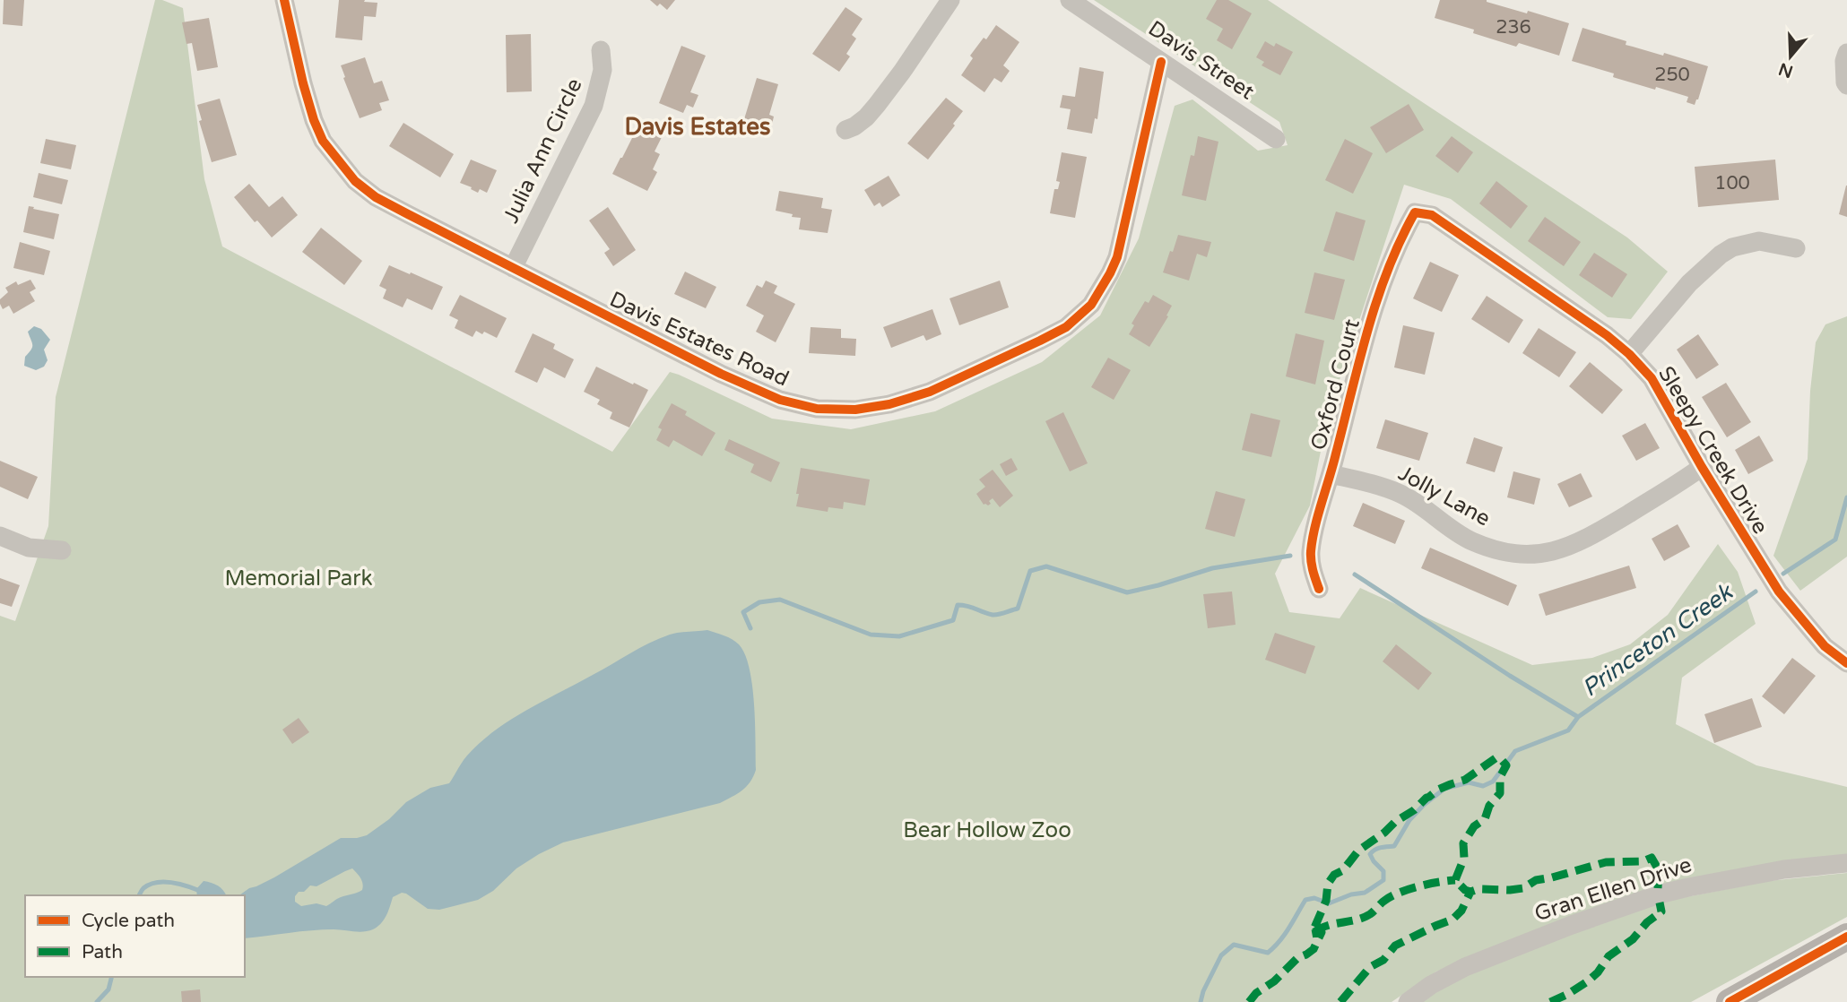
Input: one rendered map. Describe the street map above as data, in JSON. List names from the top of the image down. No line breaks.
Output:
{"streets":{"street":["Davis Street","Julia Ann Circle","Davis Estates Road","Oxford Court","Sleepy Creek Drive","Jolly Lane","Gran Ellen Drive"]},"crossings":[["Davis Street","Davis Estates Road"],["Julia Ann Circle","Davis Estates Road"],["Oxford Court","Sleepy Creek Drive"],["Oxford Court","Jolly Lane"],["Sleepy Creek Drive","Jolly Lane"]],"districts":["Davis Estates"],"water":["Princeton Creek"],"parks":["Memorial Park","Bear Hollow Zoo"],"house_numbers":["236","250","100"],"legend":["Cycle path","Path"],"north":"bottom"}
